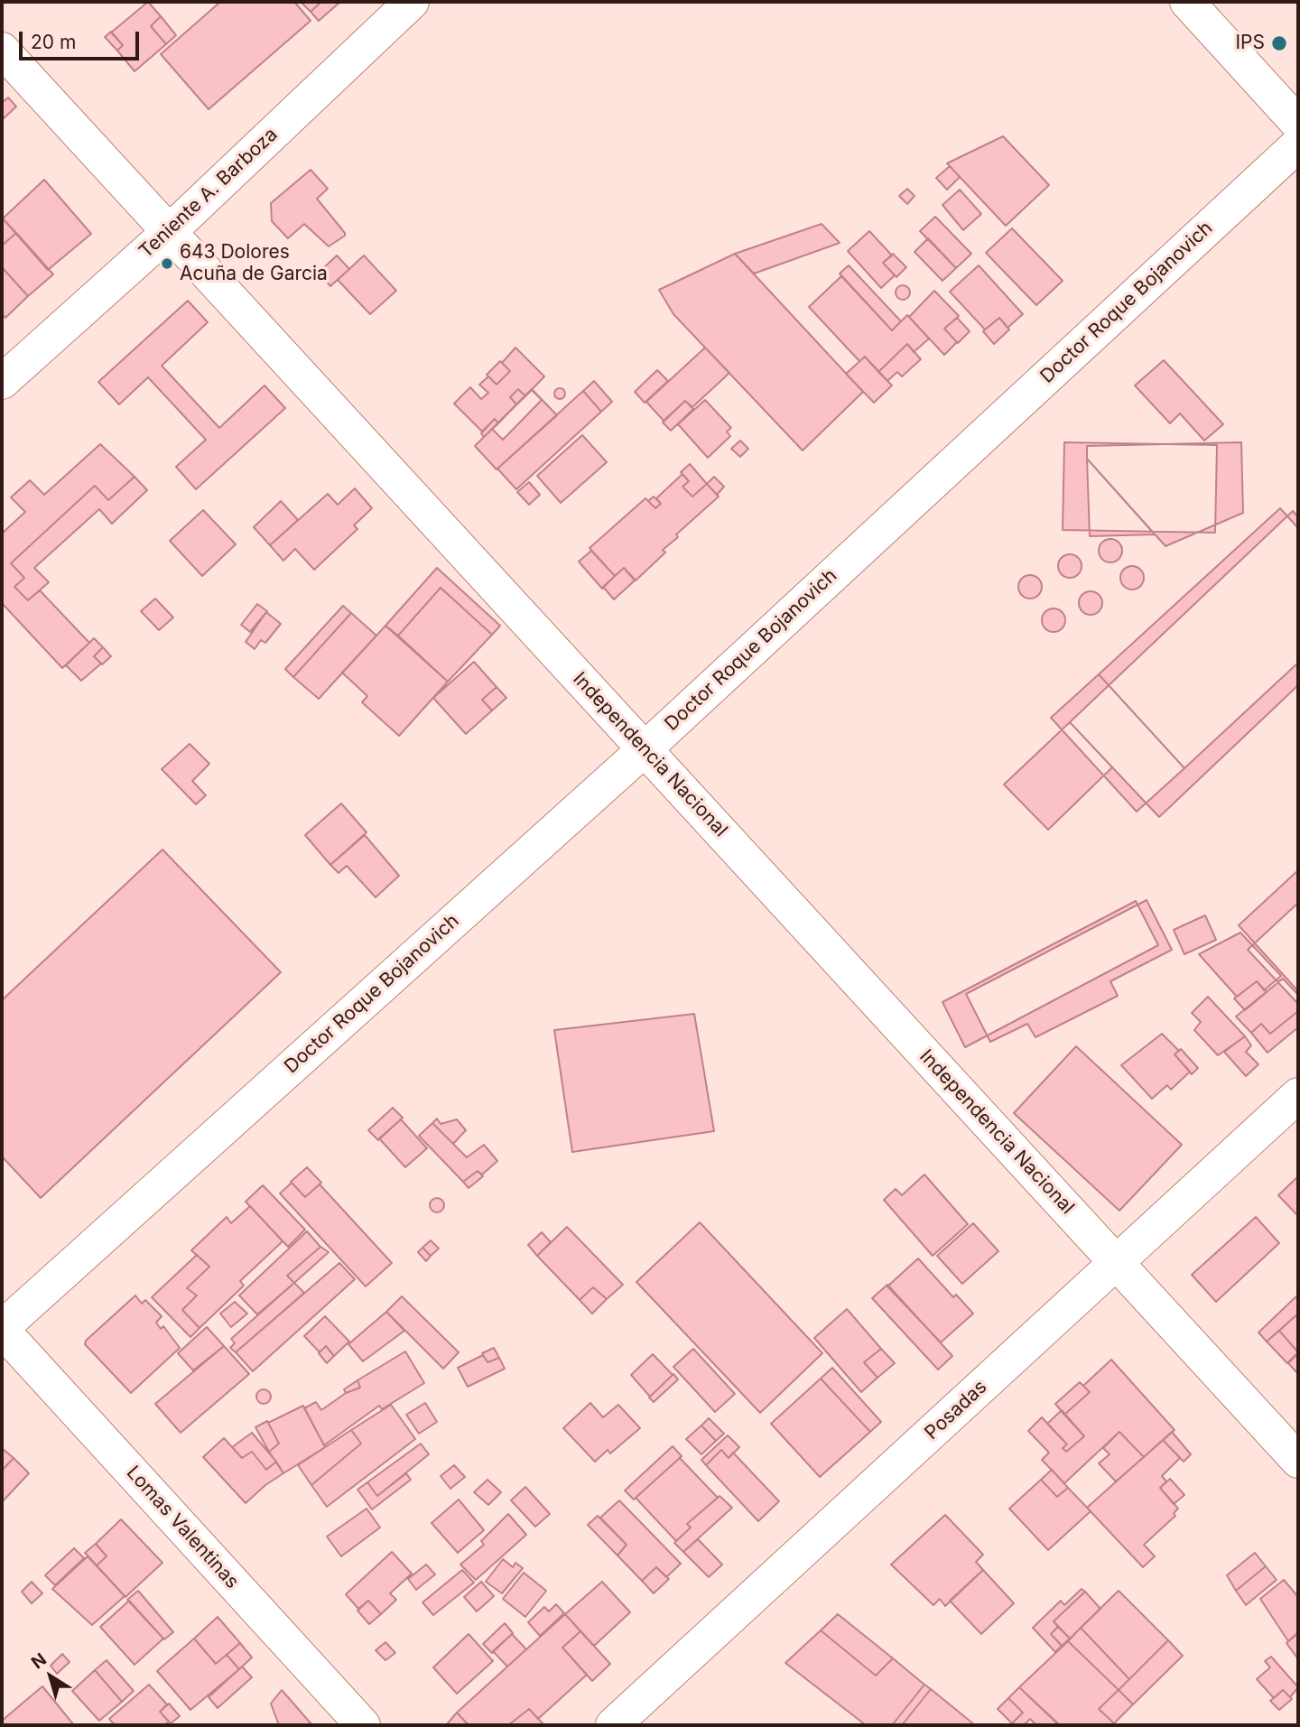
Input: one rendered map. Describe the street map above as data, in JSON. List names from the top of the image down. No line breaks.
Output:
{"streets":{"street":["Teniente A. Barboza","Doctor Roque Bojanovich","Independencia Nacional","Posadas","Lomas Valentinas"]},"crossings":[["Teniente A. Barboza","Independencia Nacional"],["Doctor Roque Bojanovich","Independencia Nacional"],["Doctor Roque Bojanovich","Lomas Valentinas"],["Independencia Nacional","Posadas"]],"places":["IPS","643 Dolores Acuña de Garcia"],"scale_bar":"20 m","north":"top left"}
